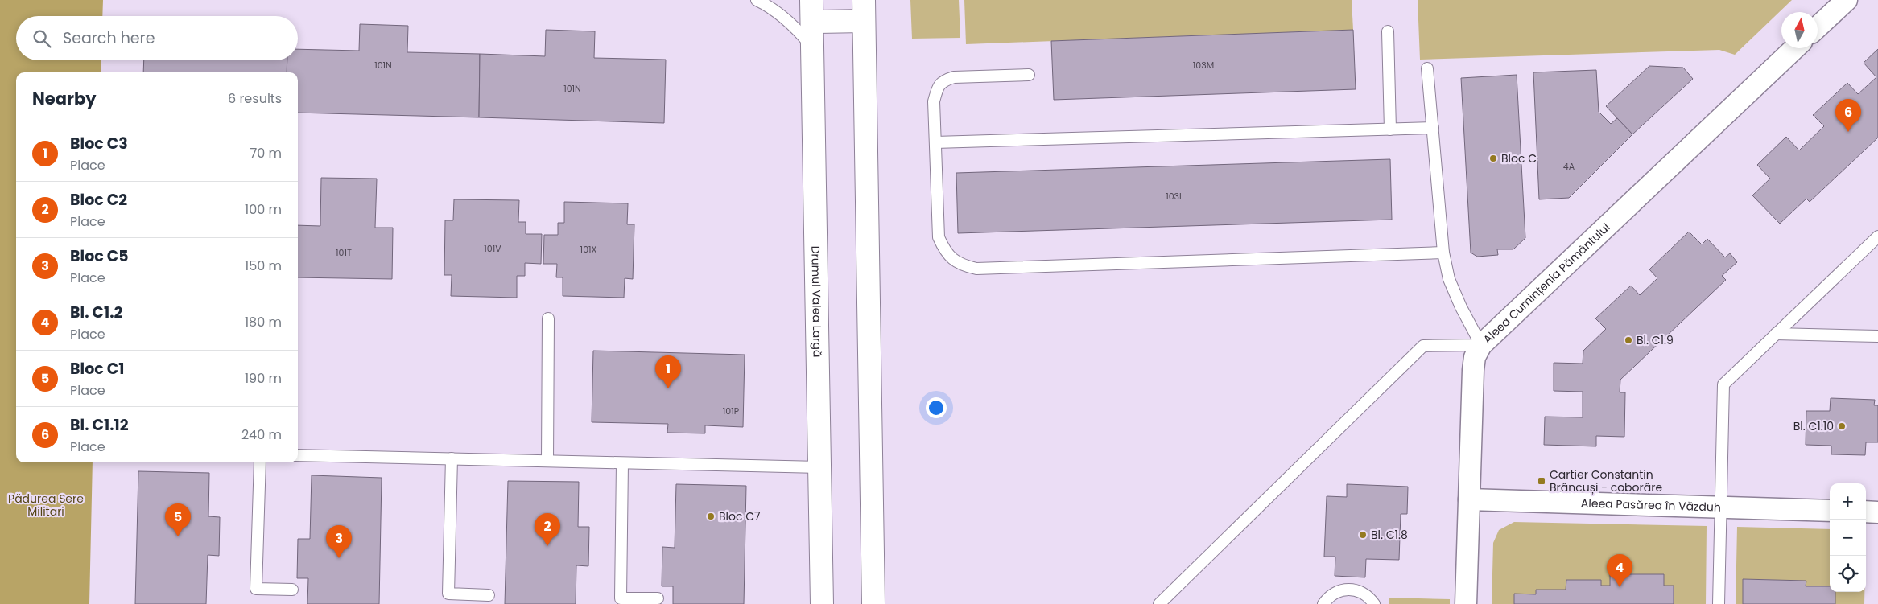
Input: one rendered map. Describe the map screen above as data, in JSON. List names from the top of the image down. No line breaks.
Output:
{"streets":{"main road":["Drumul Valea Largă"],"street":["Aleea Cumințenia Pământului","Aleea Pasărea în Văzduh"]},"crossings":[["Aleea Cumințenia Pământului","Aleea Pasărea în Văzduh"]],"parks":["Pădurea Sere Militari"],"places":{"other":["Bloc C","Bl. C1.9","Bl. C1.10","Bloc C7","Bl. C1.8"],"transit":["Cartier Constantin Brâncuși - coborâre"]},"house_numbers":["101N","103M","101N","4A","103L","101V","101X","101T","101P"],"north":"top","page":{"search":"Search here","heading":["Nearby","6 results"],"pins":["6","1","5","2","3","4"],"list":[{"mark":"1","name":"Bloc C3","note":"Place","value":"70 m"},{"mark":"2","name":"Bloc C2","note":"Place","value":"100 m"},{"mark":"3","name":"Bloc C5","note":"Place","value":"150 m"},{"mark":"4","name":"Bl. C1.2","note":"Place","value":"180 m"},{"mark":"5","name":"Bloc C1","note":"Place","value":"190 m"},{"mark":"6","name":"Bl. C1.12","note":"Place","value":"240 m"}],"map_buttons":["+","−"]}}
